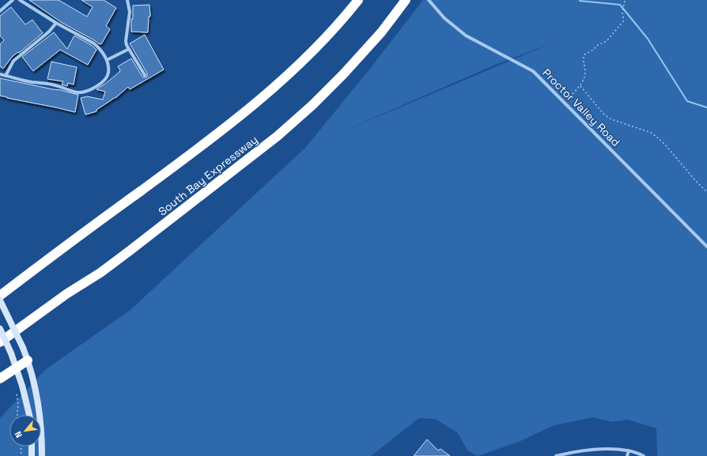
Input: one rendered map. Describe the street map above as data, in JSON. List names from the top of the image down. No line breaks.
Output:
{"streets":{"highway":["South Bay Expressway"],"street":["Proctor Valley Road"]},"north":"bottom left"}
